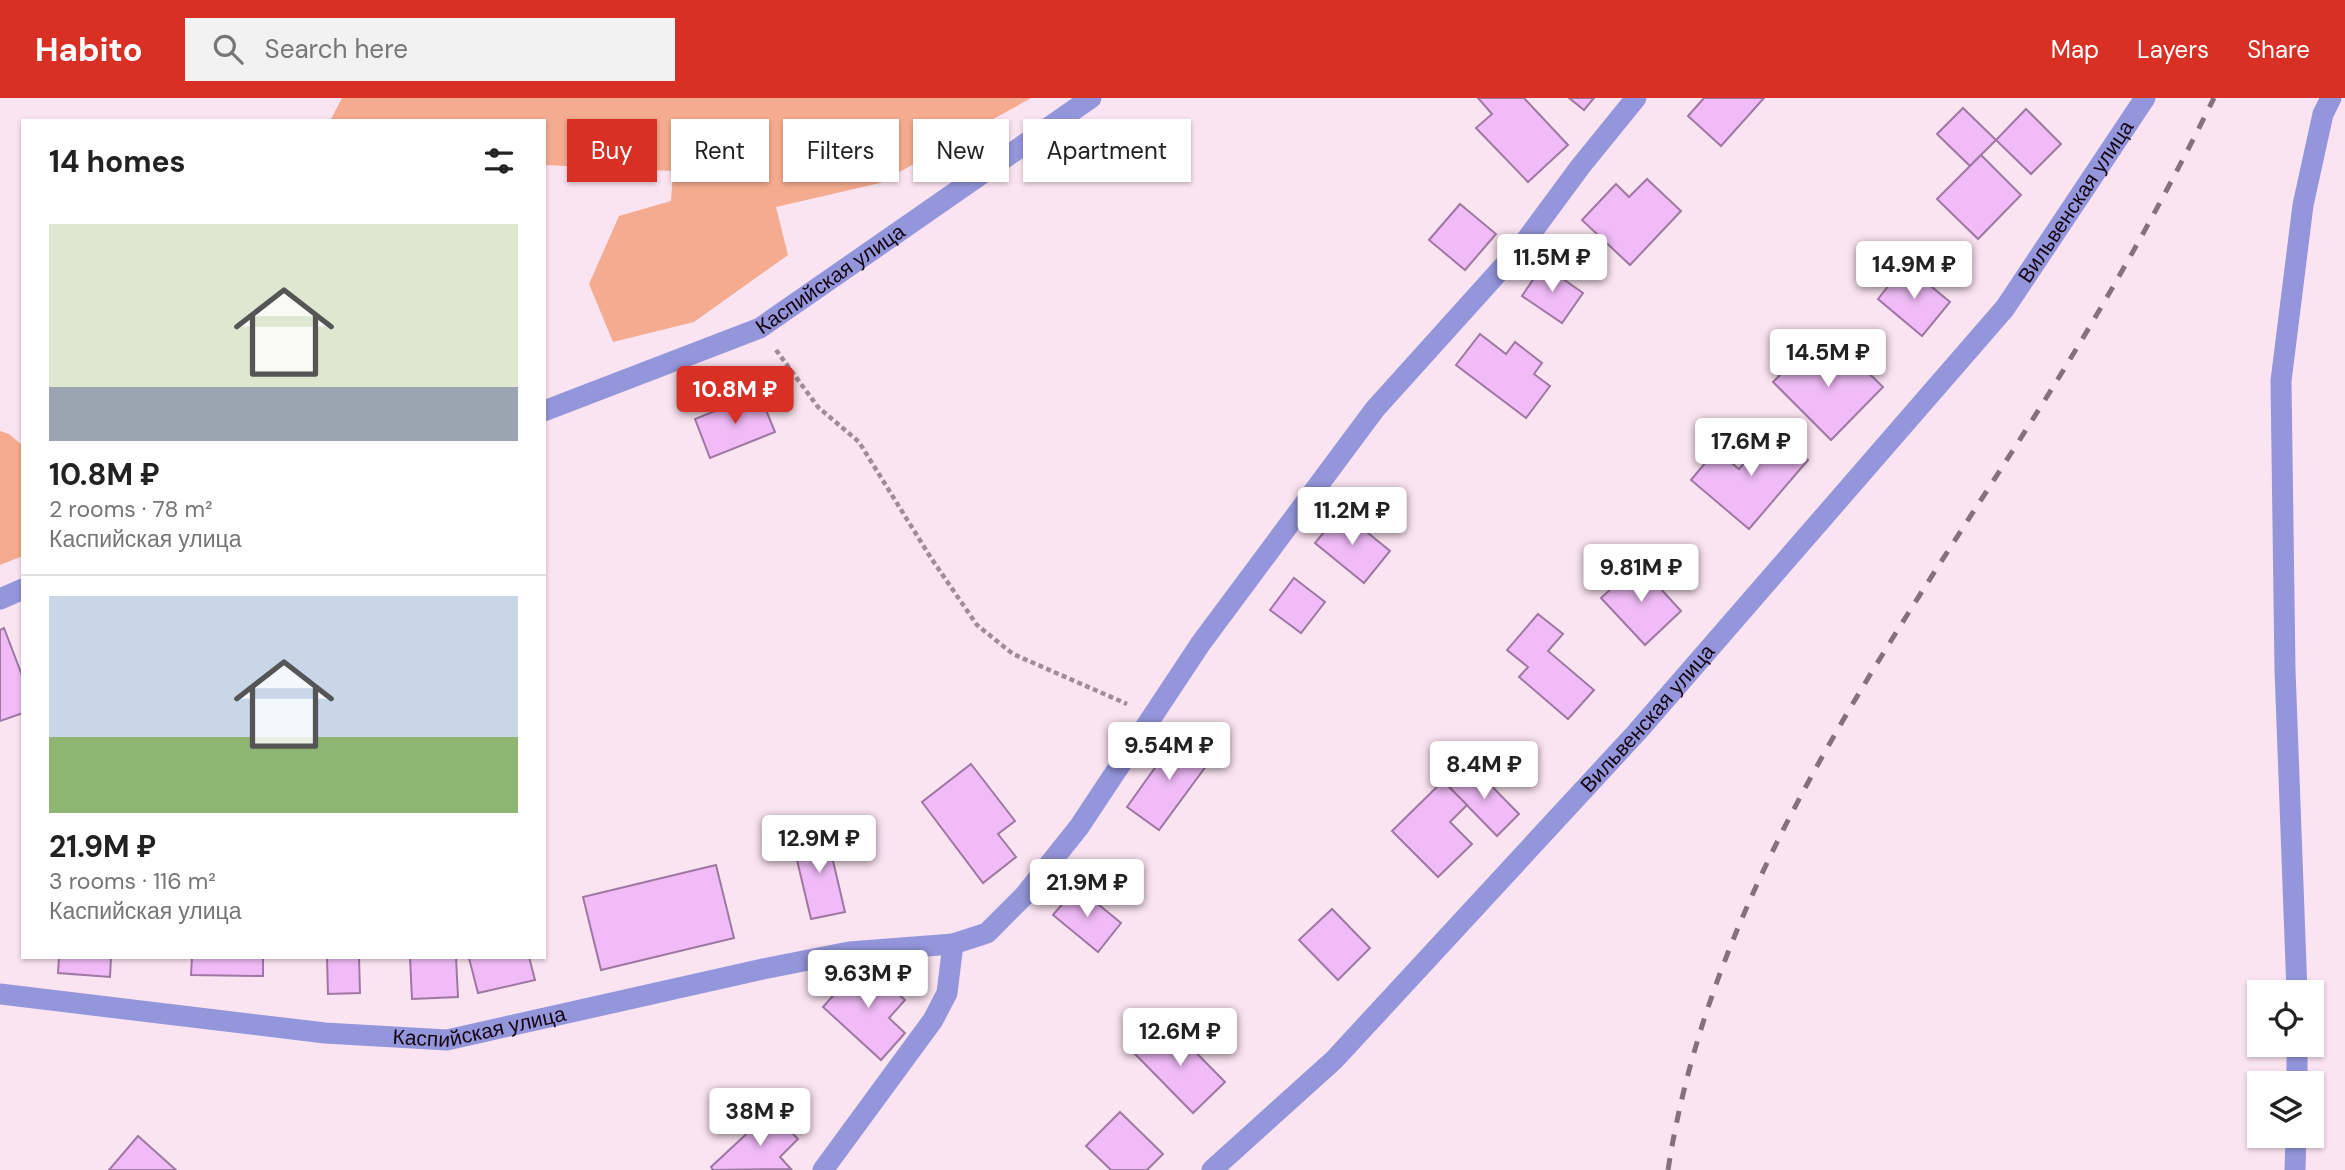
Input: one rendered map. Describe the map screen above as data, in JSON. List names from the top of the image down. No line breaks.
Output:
{"streets":{"street":["Вильвенская улица","Каспийская улица"]},"page":{"header":"Habito","search":"Search here","nav":["Map","Layers","Share"],"chip":["Buy","Rent","Filters","New","Apartment"],"heading":"14 homes","list":[{"name":"10.8M ₽","note":"2 rooms · 78 m² · Каспийская улица"},{"name":"21.9M ₽","note":"3 rooms · 116 m² · Каспийская улица"}],"price":["11.5M ₽","14.9M ₽","14.5M ₽","10.8M ₽","17.6M ₽","11.2M ₽","9.81M ₽","9.54M ₽","8.4M ₽","12.9M ₽","21.9M ₽","9.63M ₽","12.6M ₽","38M ₽"]}}
